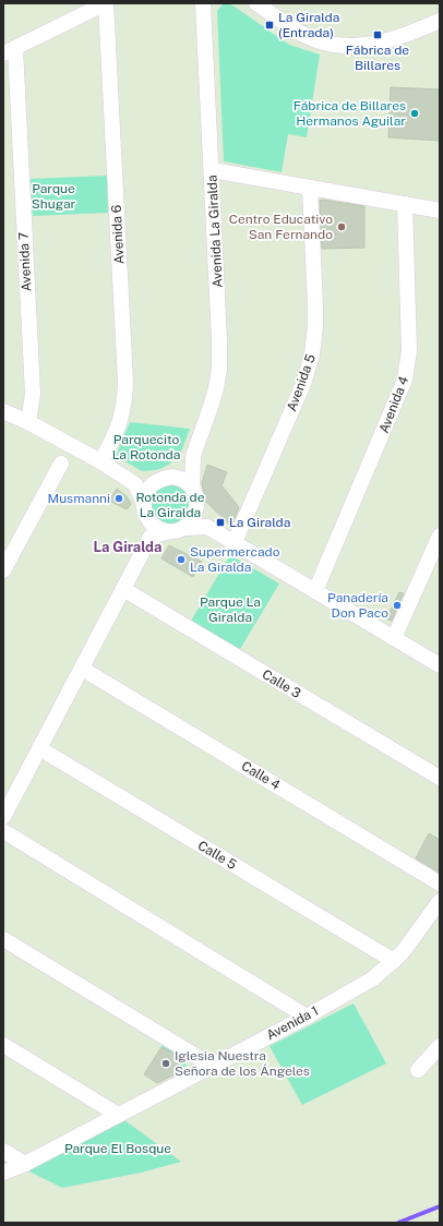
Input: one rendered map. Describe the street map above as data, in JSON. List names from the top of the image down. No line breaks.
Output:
{"streets":{"street":["Avenida La Giralda","Avenida 6","Avenida 7","Avenida 5","Avenida 4","Calle 3","Calle 4","Calle 5","Avenida 1"]},"crossings":[["Calle 5","Avenida 1"]],"districts":["La Giralda"],"parks":["Parque Shugar","Parquecito La Rotonda","Rotonda de La Giralda","Parque La Giralda","Parque El Bosque"],"places":{"transit":["La Giralda (Entrada)","Fábrica de Billares","La Giralda"],"other":["Fábrica de Billares Hermanos Aguilar","Centro Educativo San Fernando","Musmanni","Supermercado La Giralda","Panadería Don Paco","Iglesia Nuestra Señora de los Ángeles"]}}
